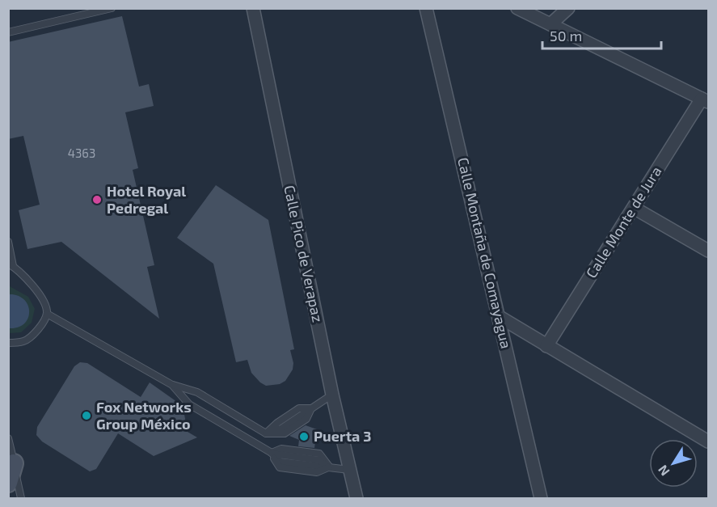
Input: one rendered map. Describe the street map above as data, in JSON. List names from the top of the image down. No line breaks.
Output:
{"streets":{"street":["Calle Monte de Jura","Calle Montaña de Comayagua","Calle Pico de Verapaz"]},"places":["Hotel Royal Pedregal","Fox Networks Group México","Puerta 3"],"house_numbers":["4363"],"scale_bar":"50 m","north":"bottom left"}
